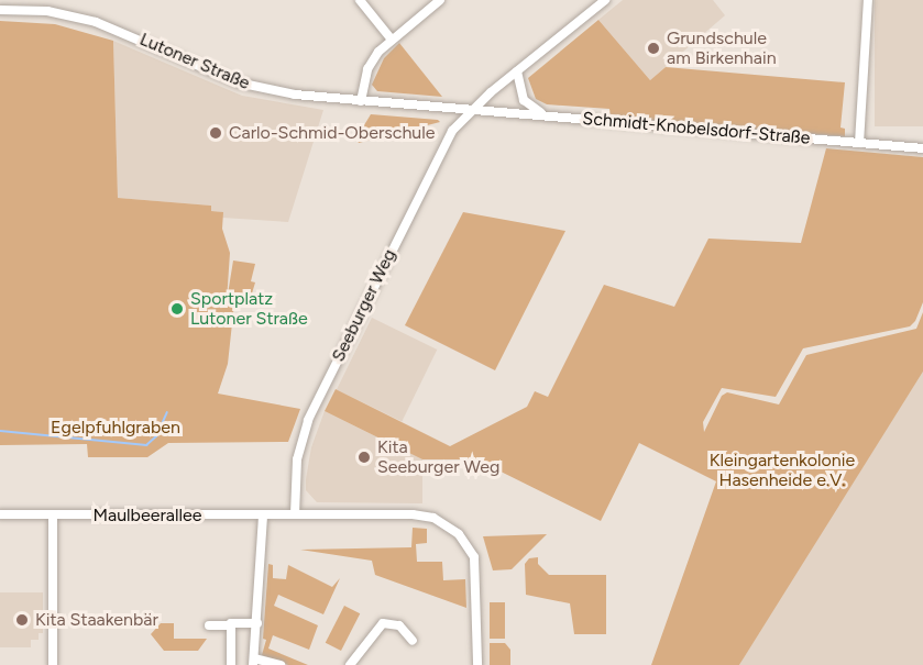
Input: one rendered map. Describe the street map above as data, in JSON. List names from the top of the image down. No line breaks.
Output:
{"streets":{"street":["Lutoner Straße","Schmidt-Knobelsdorf-Straße","Seeburger Weg","Maulbeerallee"]},"crossings":[["Lutoner Straße","Schmidt-Knobelsdorf-Straße"],["Lutoner Straße","Seeburger Weg"],["Schmidt-Knobelsdorf-Straße","Seeburger Weg"],["Seeburger Weg","Maulbeerallee"]],"parks":["Egelpfuhlgraben","Kleingartenkolonie Hasenheide e.V."],"places":["Grundschule am Birkenhain","Carlo-Schmid-Oberschule","Sportplatz Lutoner Straße","Kita Seeburger Weg","Kita Staakenbär"]}
